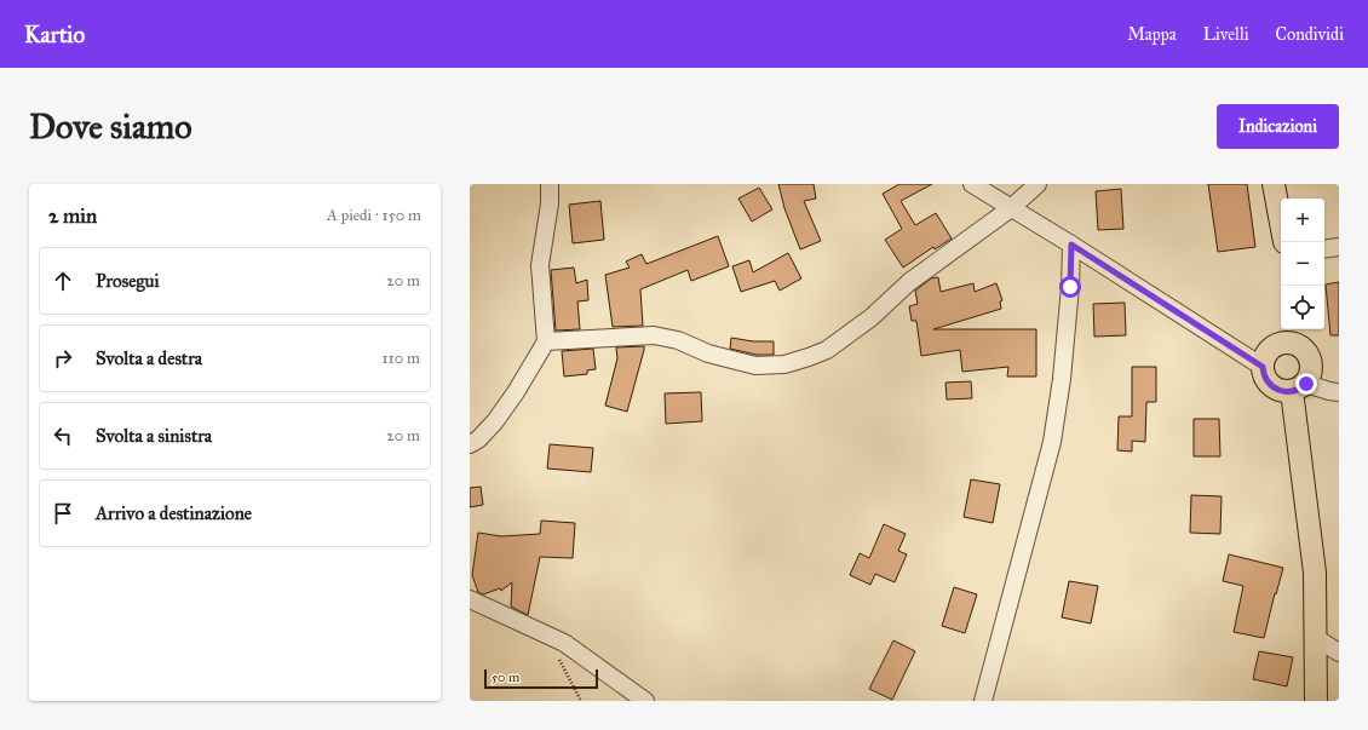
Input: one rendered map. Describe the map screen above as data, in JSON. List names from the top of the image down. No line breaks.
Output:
{"scale_bar":"50 m","page":{"header":"Kartio","nav":["Mappa","Livelli","Condividi"],"buttons":"Indicazioni","title":"Dove siamo","heading":["2 min","A piedi · 150 m"],"map_buttons":["+","−"],"list":[["Prosegui","20 m"],["Svolta a destra","110 m"],["Svolta a sinistra","20 m"],"Arrivo a destinazione"],"scale":"50 m"}}
